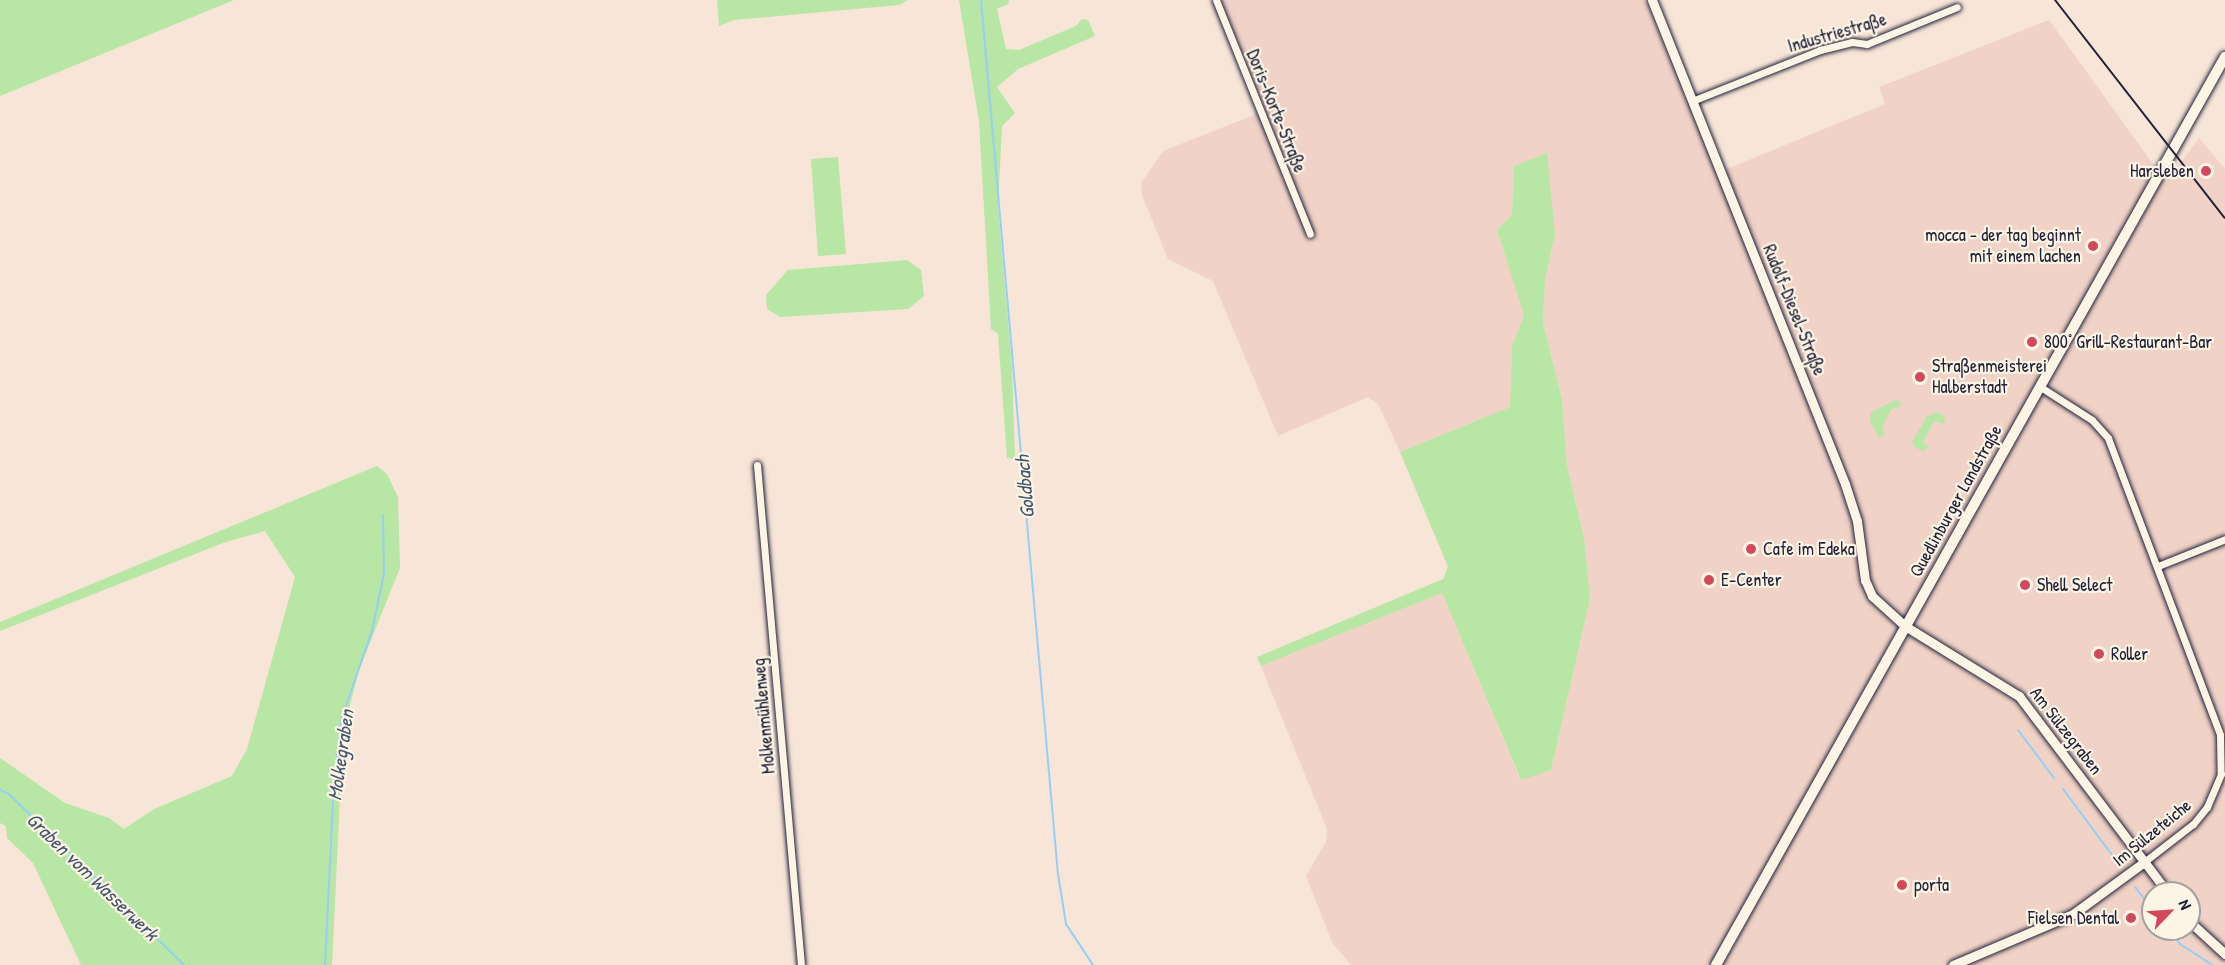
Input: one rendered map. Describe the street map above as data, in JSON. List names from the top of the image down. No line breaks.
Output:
{"streets":{"main road":["Quedlinburger Landstraße"],"street":["Industriestraße","Doris-Korte-Straße","Rudolf-Diesel-Straße","Molkenmühlenweg","Am Sülzegraben","Im Sülzeteiche"]},"crossings":[["Industriestraße","Rudolf-Diesel-Straße"],["Rudolf-Diesel-Straße","Quedlinburger Landstraße"],["Rudolf-Diesel-Straße","Am Sülzegraben"],["Quedlinburger Landstraße","Am Sülzegraben"],["Quedlinburger Landstraße","Im Sülzeteiche"],["Am Sülzegraben","Im Sülzeteiche"]],"water":["Goldbach","Molkegraben","Graben vom Wasserwerk"],"places":["Harsleben","mocca - der tag beginnt mit einem lachen","800° Grill-Restaurant-Bar","Straßenmeisterei Halberstadt","Cafe im Edeka","E-Center","Shell Select","Roller","porta","Fielsen Dental"],"north":"top right"}
